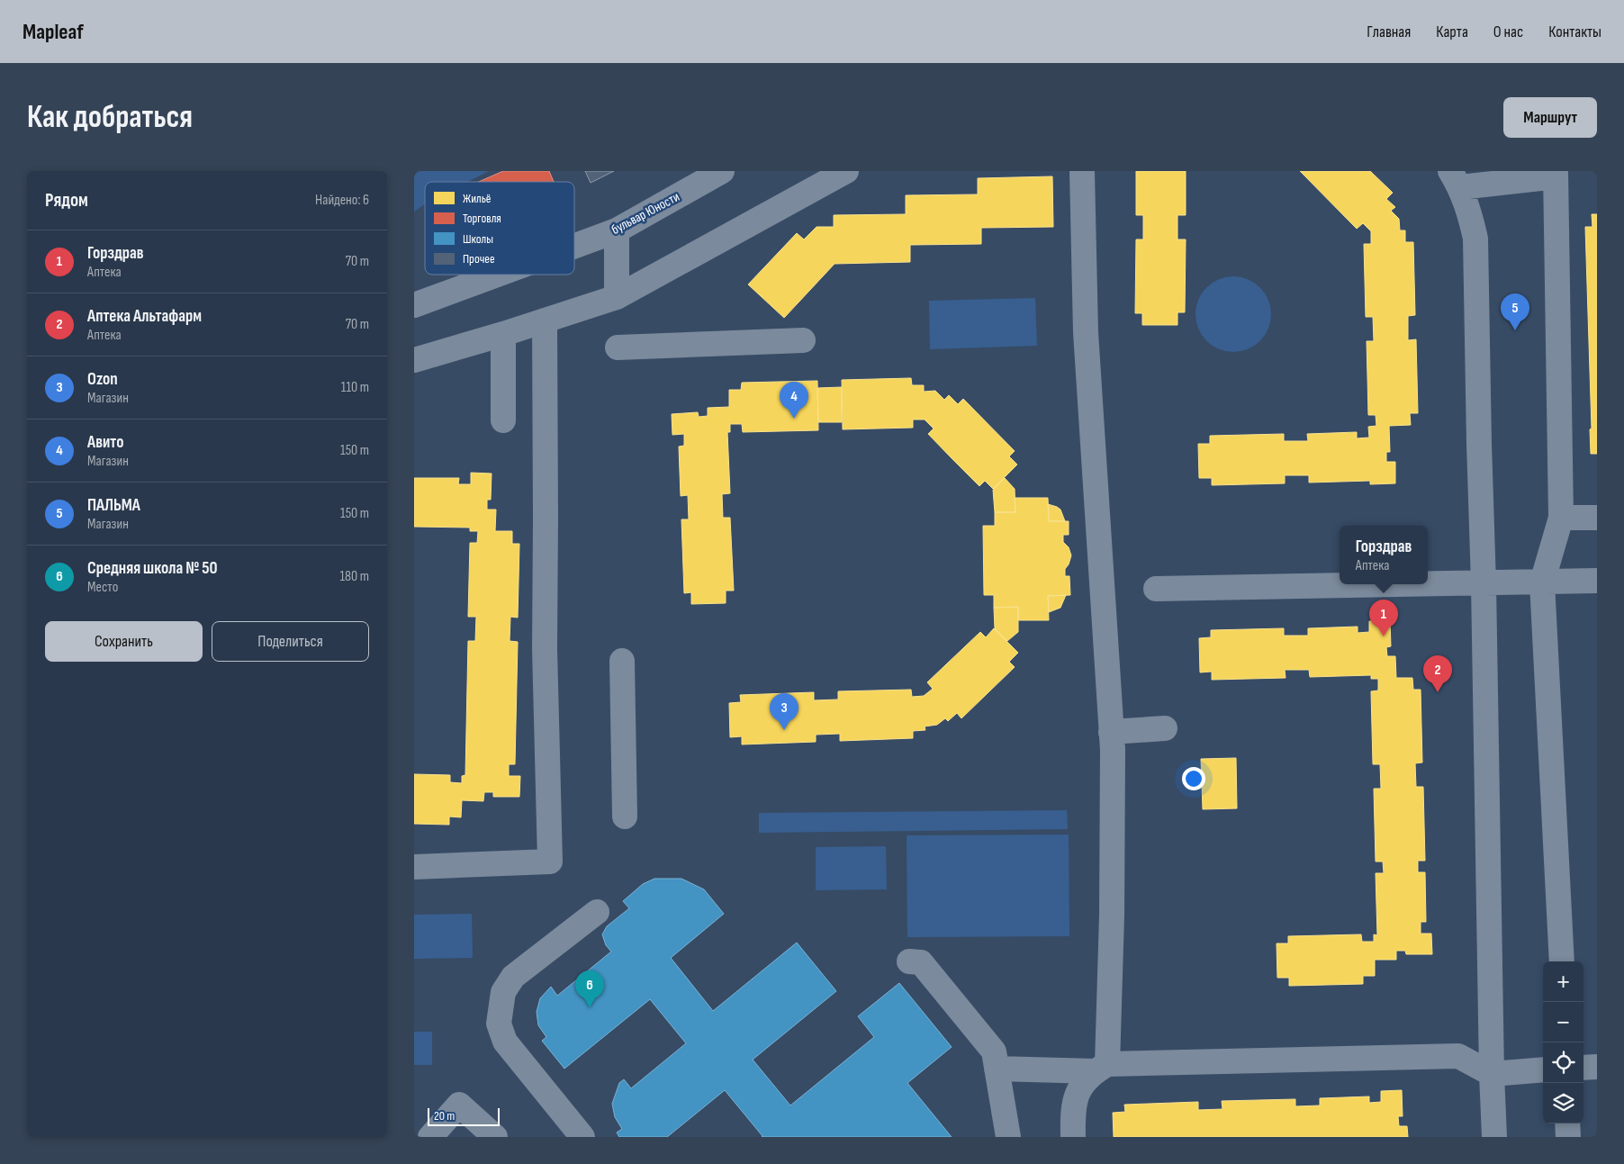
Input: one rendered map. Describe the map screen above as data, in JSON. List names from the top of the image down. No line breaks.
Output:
{"streets":{"street":["бульвар Юности"]},"legend":["Жильё","Торговля","Школы","Прочее"],"scale_bar":"20 m","page":{"header":"Mapleaf","nav":["Главная","Карта","О нас","Контакты"],"buttons":["Маршрут",["Сохранить","Поделиться"]],"title":"Как добраться","heading":["Рядом","Найдено: 6"],"list":[{"mark":"1","name":"Горздрав","note":"Аптека","value":"70 m"},{"mark":"2","name":"Аптека Альтафарм","note":"Аптека","value":"70 m"},{"mark":"3","name":"Ozon","note":"Магазин","value":"110 m"},{"mark":"4","name":"Авито","note":"Магазин","value":"150 m"},{"mark":"5","name":"ПАЛЬМА","note":"Магазин","value":"150 m"},{"mark":"6","name":"Средняя школа № 50","note":"Место","value":"180 m"}],"pins":["5","4","1","2","3","6"],"popup":["Горздрав","Аптека"],"map_buttons":["+","−"],"scale":"20 m"}}
